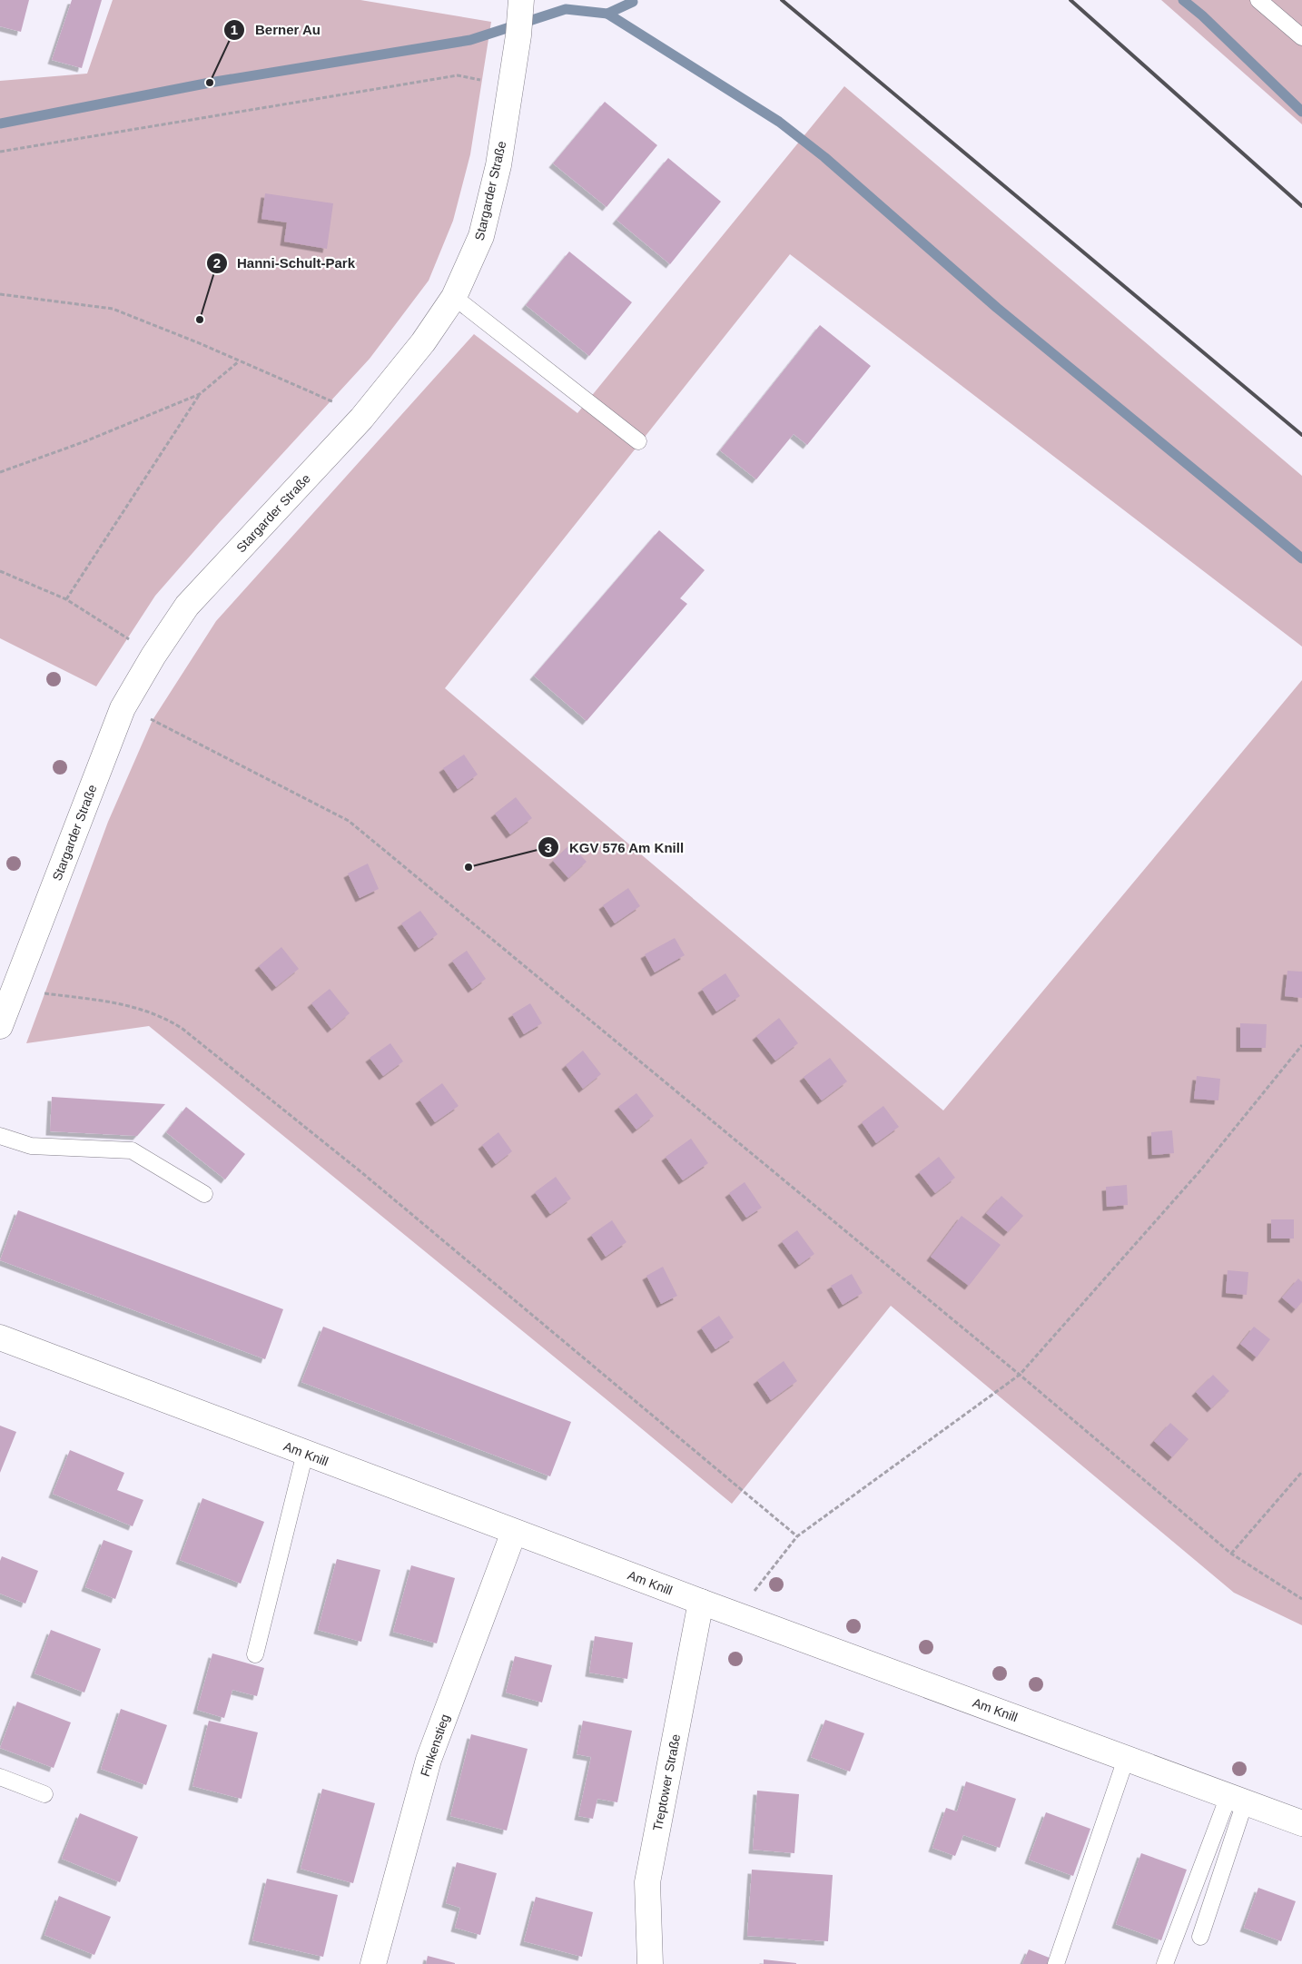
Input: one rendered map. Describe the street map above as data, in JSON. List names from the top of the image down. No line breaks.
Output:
{"streets":{"street":["Stargarder Straße","Am Knill","Finkenstieg","Treptower Straße"]},"crossings":[["Am Knill","Finkenstieg"],["Am Knill","Treptower Straße"]],"places":["Berner Au","Hanni-Schult-Park","KGV 576 Am Knill"]}
